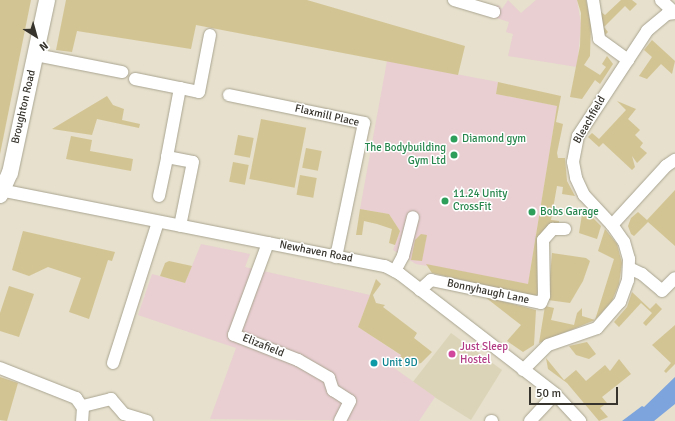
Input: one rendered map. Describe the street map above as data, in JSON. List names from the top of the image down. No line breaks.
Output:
{"streets":{"main road":["Broughton Road"],"street":["Flaxmill Place","Bleachfield","Newhaven Road","Bonnyhaugh Lane","Elizafield"]},"crossings":[["Broughton Road","Newhaven Road"],["Flaxmill Place","Newhaven Road"],["Newhaven Road","Bonnyhaugh Lane"],["Newhaven Road","Elizafield"]],"places":["Diamond gym","The Bodybuilding Gym Ltd","11.24 Unity CrossFit","Bobs Garage","Just Sleep Hostel","Unit 9D"],"scale_bar":"50 m","north":"bottom right"}
